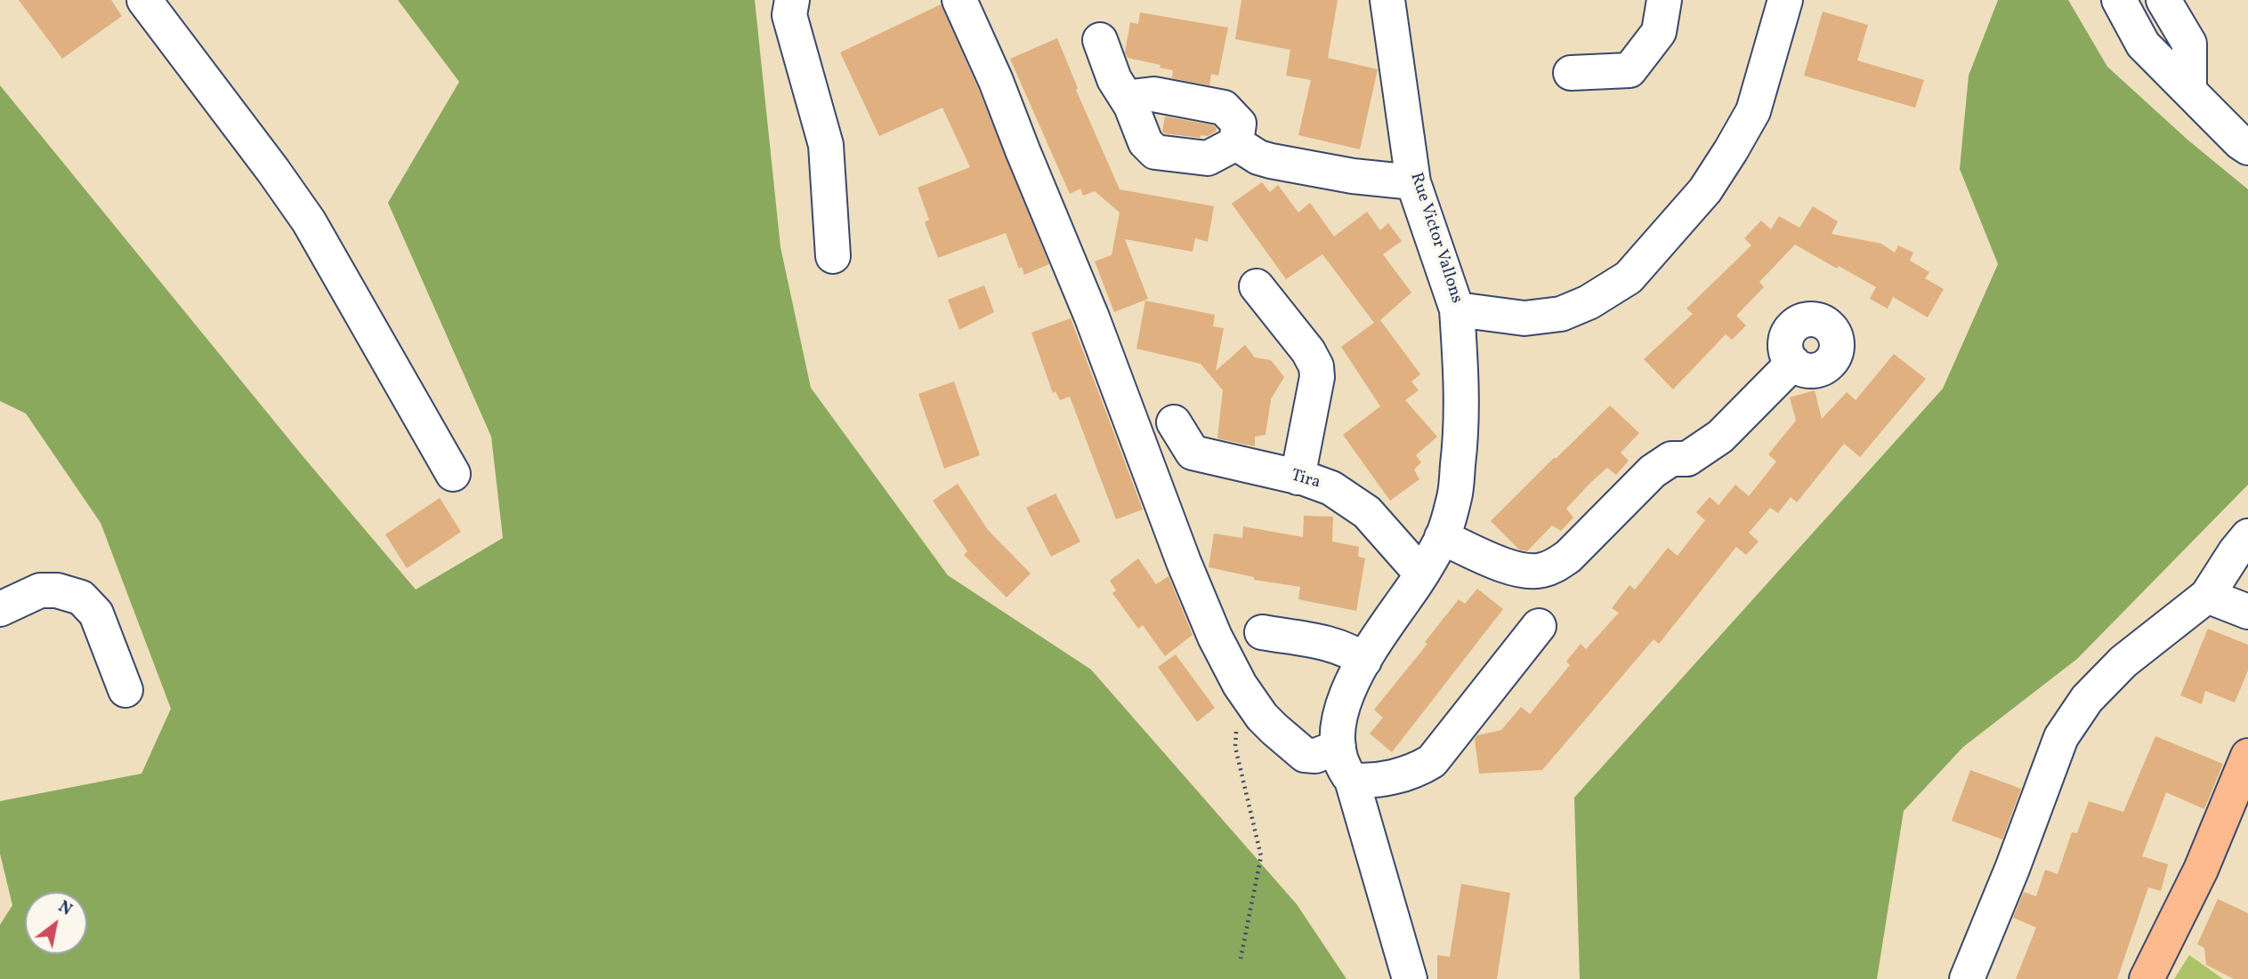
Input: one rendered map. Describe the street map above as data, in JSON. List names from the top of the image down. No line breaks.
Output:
{"streets":{"street":["Rue Victor Vallons","Tira"]},"north":"top right"}
